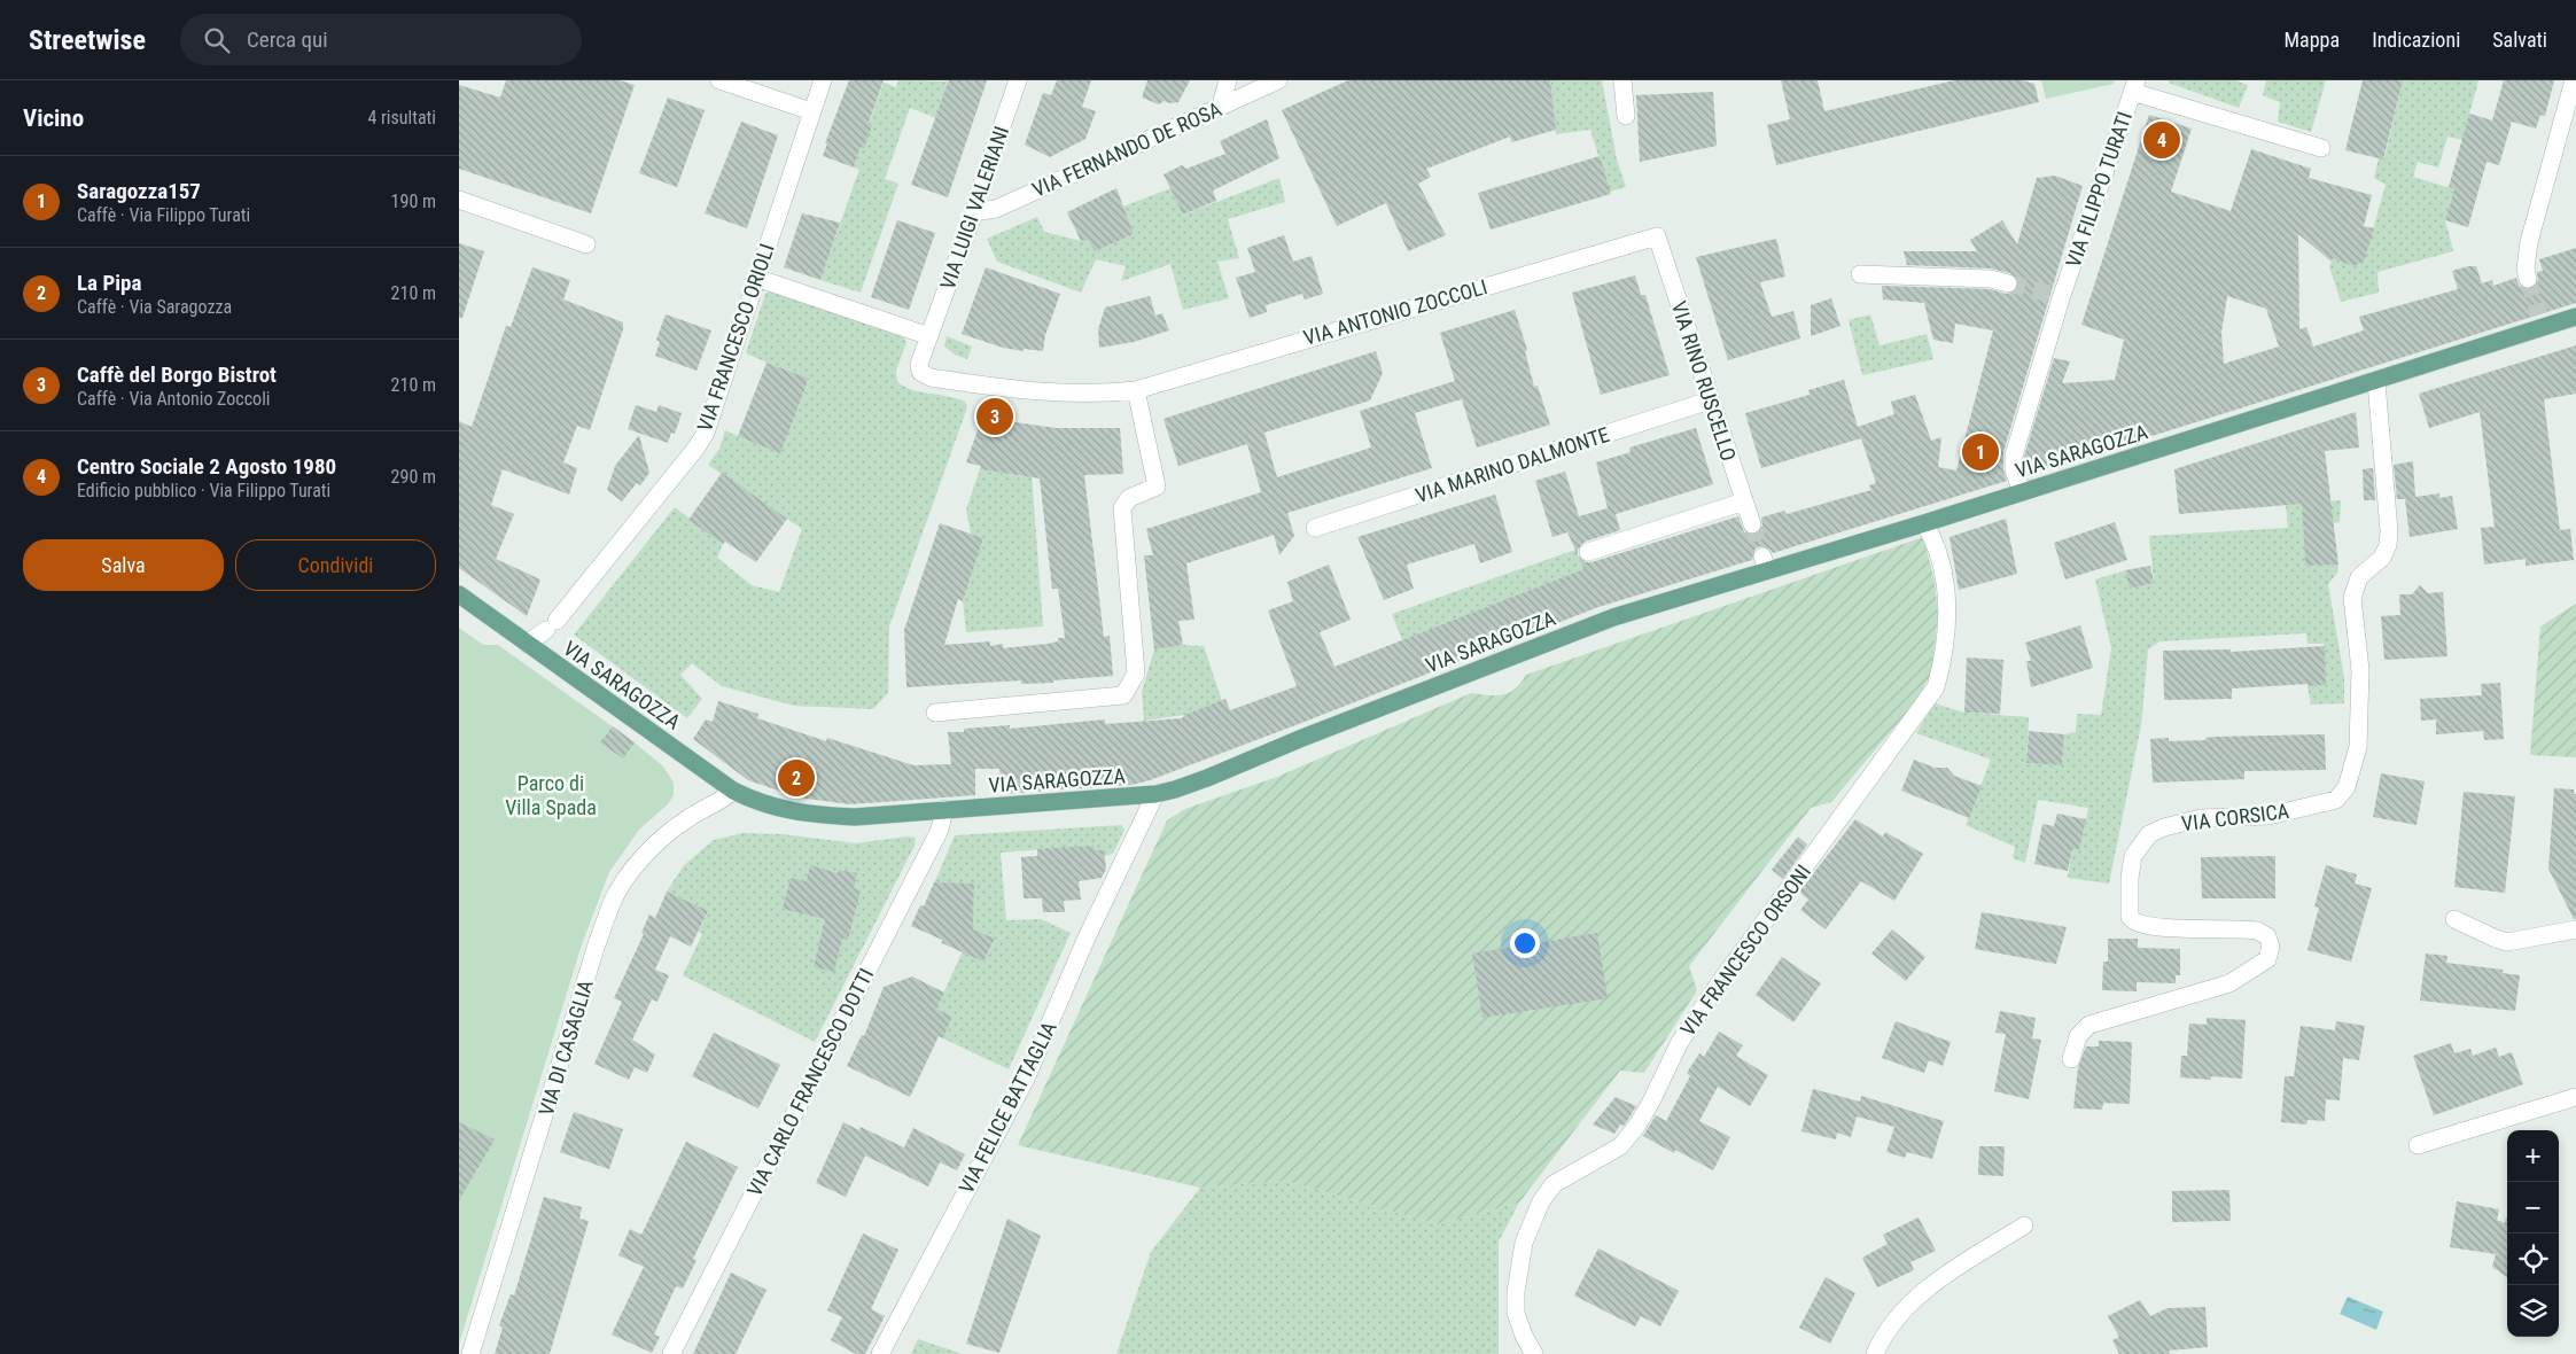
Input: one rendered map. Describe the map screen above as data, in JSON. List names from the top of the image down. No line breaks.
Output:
{"streets":{"main road":["VIA SARAGOZZA"],"street":["VIA FERNANDO DE ROSA","VIA FILIPPO TURATI","VIA LUIGI VALERIANI","VIA ANTONIO ZOCCOLI","VIA FRANCESCO ORIOLI","VIA RINO RUSCELLO","VIA MARINO DALMONTE","VIA CORSICA","VIA FRANCESCO ORSONI","VIA DI CASAGLIA","VIA CARLO FRANCESCO DOTTI","VIA FELICE BATTAGLIA"]},"crossings":[["VIA FERNANDO DE ROSA","VIA LUIGI VALERIANI"],["VIA FILIPPO TURATI","VIA SARAGOZZA"],["VIA LUIGI VALERIANI","VIA ANTONIO ZOCCOLI"],["VIA ANTONIO ZOCCOLI","VIA RINO RUSCELLO"],["VIA FRANCESCO ORIOLI","VIA SARAGOZZA"],["VIA RINO RUSCELLO","VIA MARINO DALMONTE"],["VIA SARAGOZZA","VIA CORSICA"],["VIA SARAGOZZA","VIA FRANCESCO ORSONI"],["VIA SARAGOZZA","VIA DI CASAGLIA"],["VIA SARAGOZZA","VIA CARLO FRANCESCO DOTTI"],["VIA SARAGOZZA","VIA FELICE BATTAGLIA"]],"parks":["Parco di Villa Spada"],"page":{"header":"Streetwise","search":"Cerca qui","nav":["Mappa","Indicazioni","Salvati"],"heading":["Vicino","4 risultati"],"pins":["4","3","1","2"],"list":[{"mark":"1","name":"Saragozza157","note":"Caffè · Via Filippo Turati","value":"190 m"},{"mark":"2","name":"La Pipa","note":"Caffè · Via Saragozza","value":"210 m"},{"mark":"3","name":"Caffè del Borgo Bistrot","note":"Caffè · Via Antonio Zoccoli","value":"210 m"},{"mark":"4","name":"Centro Sociale 2 Agosto 1980","note":"Edificio pubblico · Via Filippo Turati","value":"290 m"}],"buttons":["Salva","Condividi"],"map_buttons":["+","−"]}}
